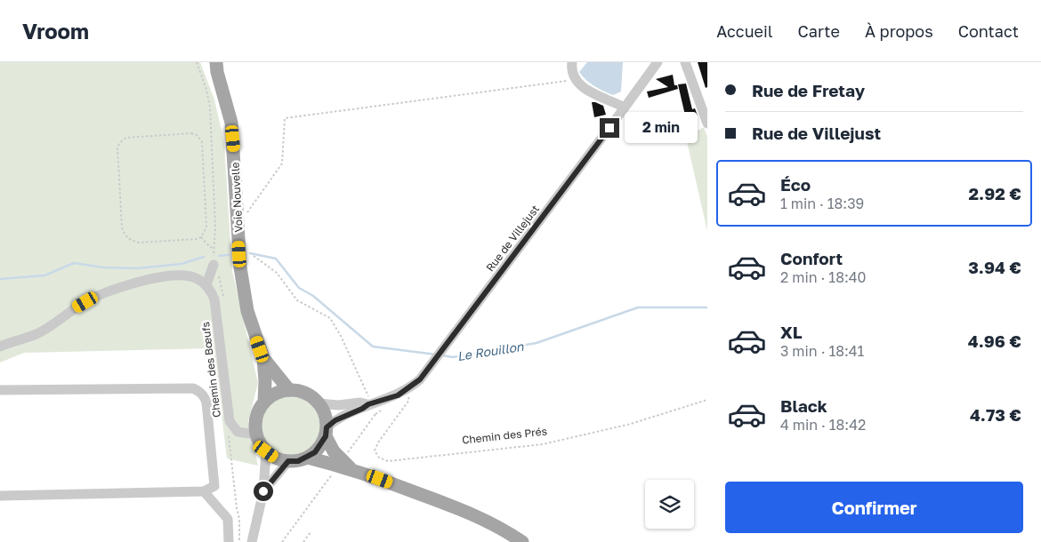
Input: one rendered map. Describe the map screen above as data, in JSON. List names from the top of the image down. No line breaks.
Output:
{"streets":{"main road":["Voie Nouvelle"],"street":["Rue de Villejust","Chemin des Bœufs"],"path":["Chemin des Prés"]},"crossings":[["Voie Nouvelle","Rue de Villejust"],["Voie Nouvelle","Chemin des Bœufs"],["Rue de Villejust","Chemin des Bœufs"],["Rue de Villejust","Chemin des Prés"]],"water":["Le Rouillon"],"page":{"header":"Vroom","nav":["Accueil","Carte","À propos","Contact"],"banner":["Rue de Fretay","Rue de Villejust"],"bubble":"2 min","list":[{"name":"Éco","note":"1 min · 18:39","value":"2.92 €"},{"name":"Confort","note":"2 min · 18:40","value":"3.94 €"},{"name":"XL","note":"3 min · 18:41","value":"4.96 €"},{"name":"Black","note":"4 min · 18:42","value":"4.73 €"}],"buttons":"Confirmer"}}
